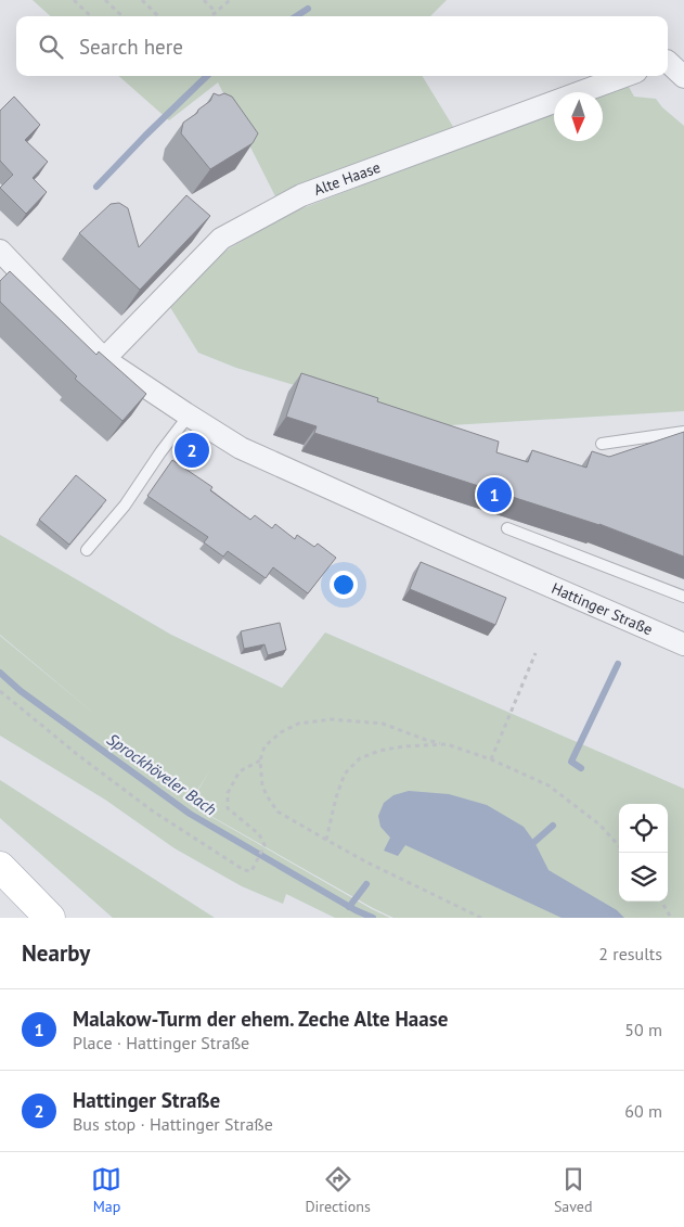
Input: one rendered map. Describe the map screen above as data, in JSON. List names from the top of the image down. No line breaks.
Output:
{"streets":{"street":["Alte Haase","Hattinger Straße"]},"crossings":[["Alte Haase","Hattinger Straße"]],"water":["Sprockhöveler Bach"],"north":"bottom","page":{"search":"Search here","pins":["2","1"],"heading":["Nearby","2 results"],"list":[{"mark":"1","name":"Malakow-Turm der ehem. Zeche Alte Haase","note":"Place · Hattinger Straße","value":"50 m"},{"mark":"2","name":"Hattinger Straße","note":"Bus stop · Hattinger Straße","value":"60 m"}],"nav":["Map","Directions","Saved"]}}
